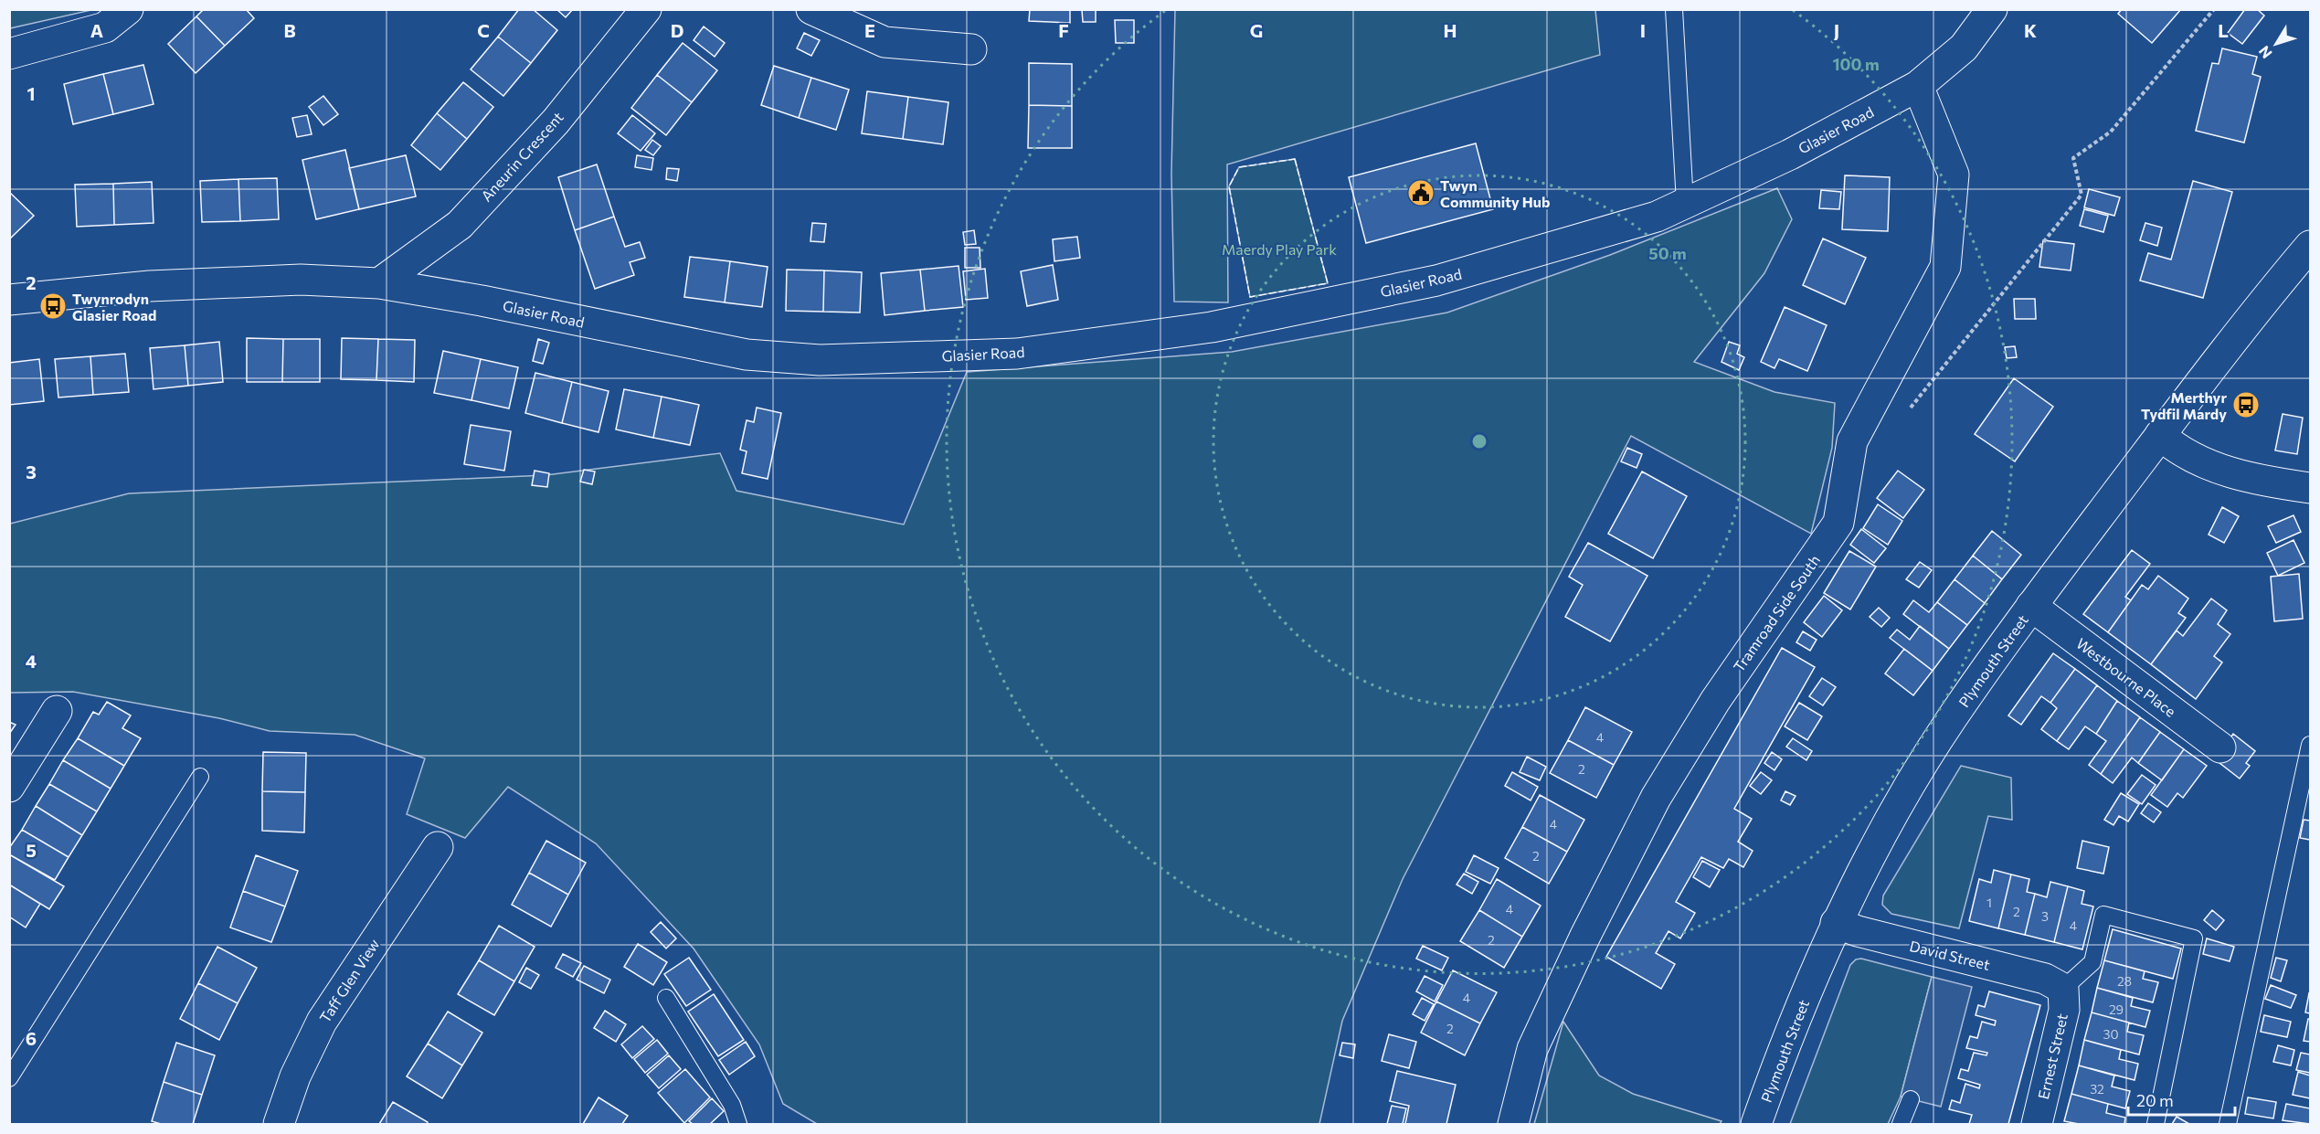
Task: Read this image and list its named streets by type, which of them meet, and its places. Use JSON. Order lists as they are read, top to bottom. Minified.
{"streets":{"street":["Glasier Road","Aneurin Crescent","Tramroad Side South","Plymouth Street","Westbourne Place","David Street","Taff Glen View","Ernest Street"]},"crossings":[["Glasier Road","Aneurin Crescent"],["Glasier Road","Tramroad Side South"],["Plymouth Street","Westbourne Place"],["Plymouth Street","David Street"],["David Street","Ernest Street"]],"parks":["Maerdy Play Park"],"places":{"public building":["Twyn Community Hub"],"bus stop":["Twynrodyn Glasier Road","Merthyr Tydfil Mardy"]},"house_numbers":["4","2","4","2","1","4","2","3","4","2","28","4","29","2","30","32"],"scale_bar":"20 m","north":"bottom left","grid":{"columns":["A","B","C","D","E","F","G","H","I","J","K","L"],"rows":["1","2","3","4","5","6"]},"rings":["100 m","50 m"]}
